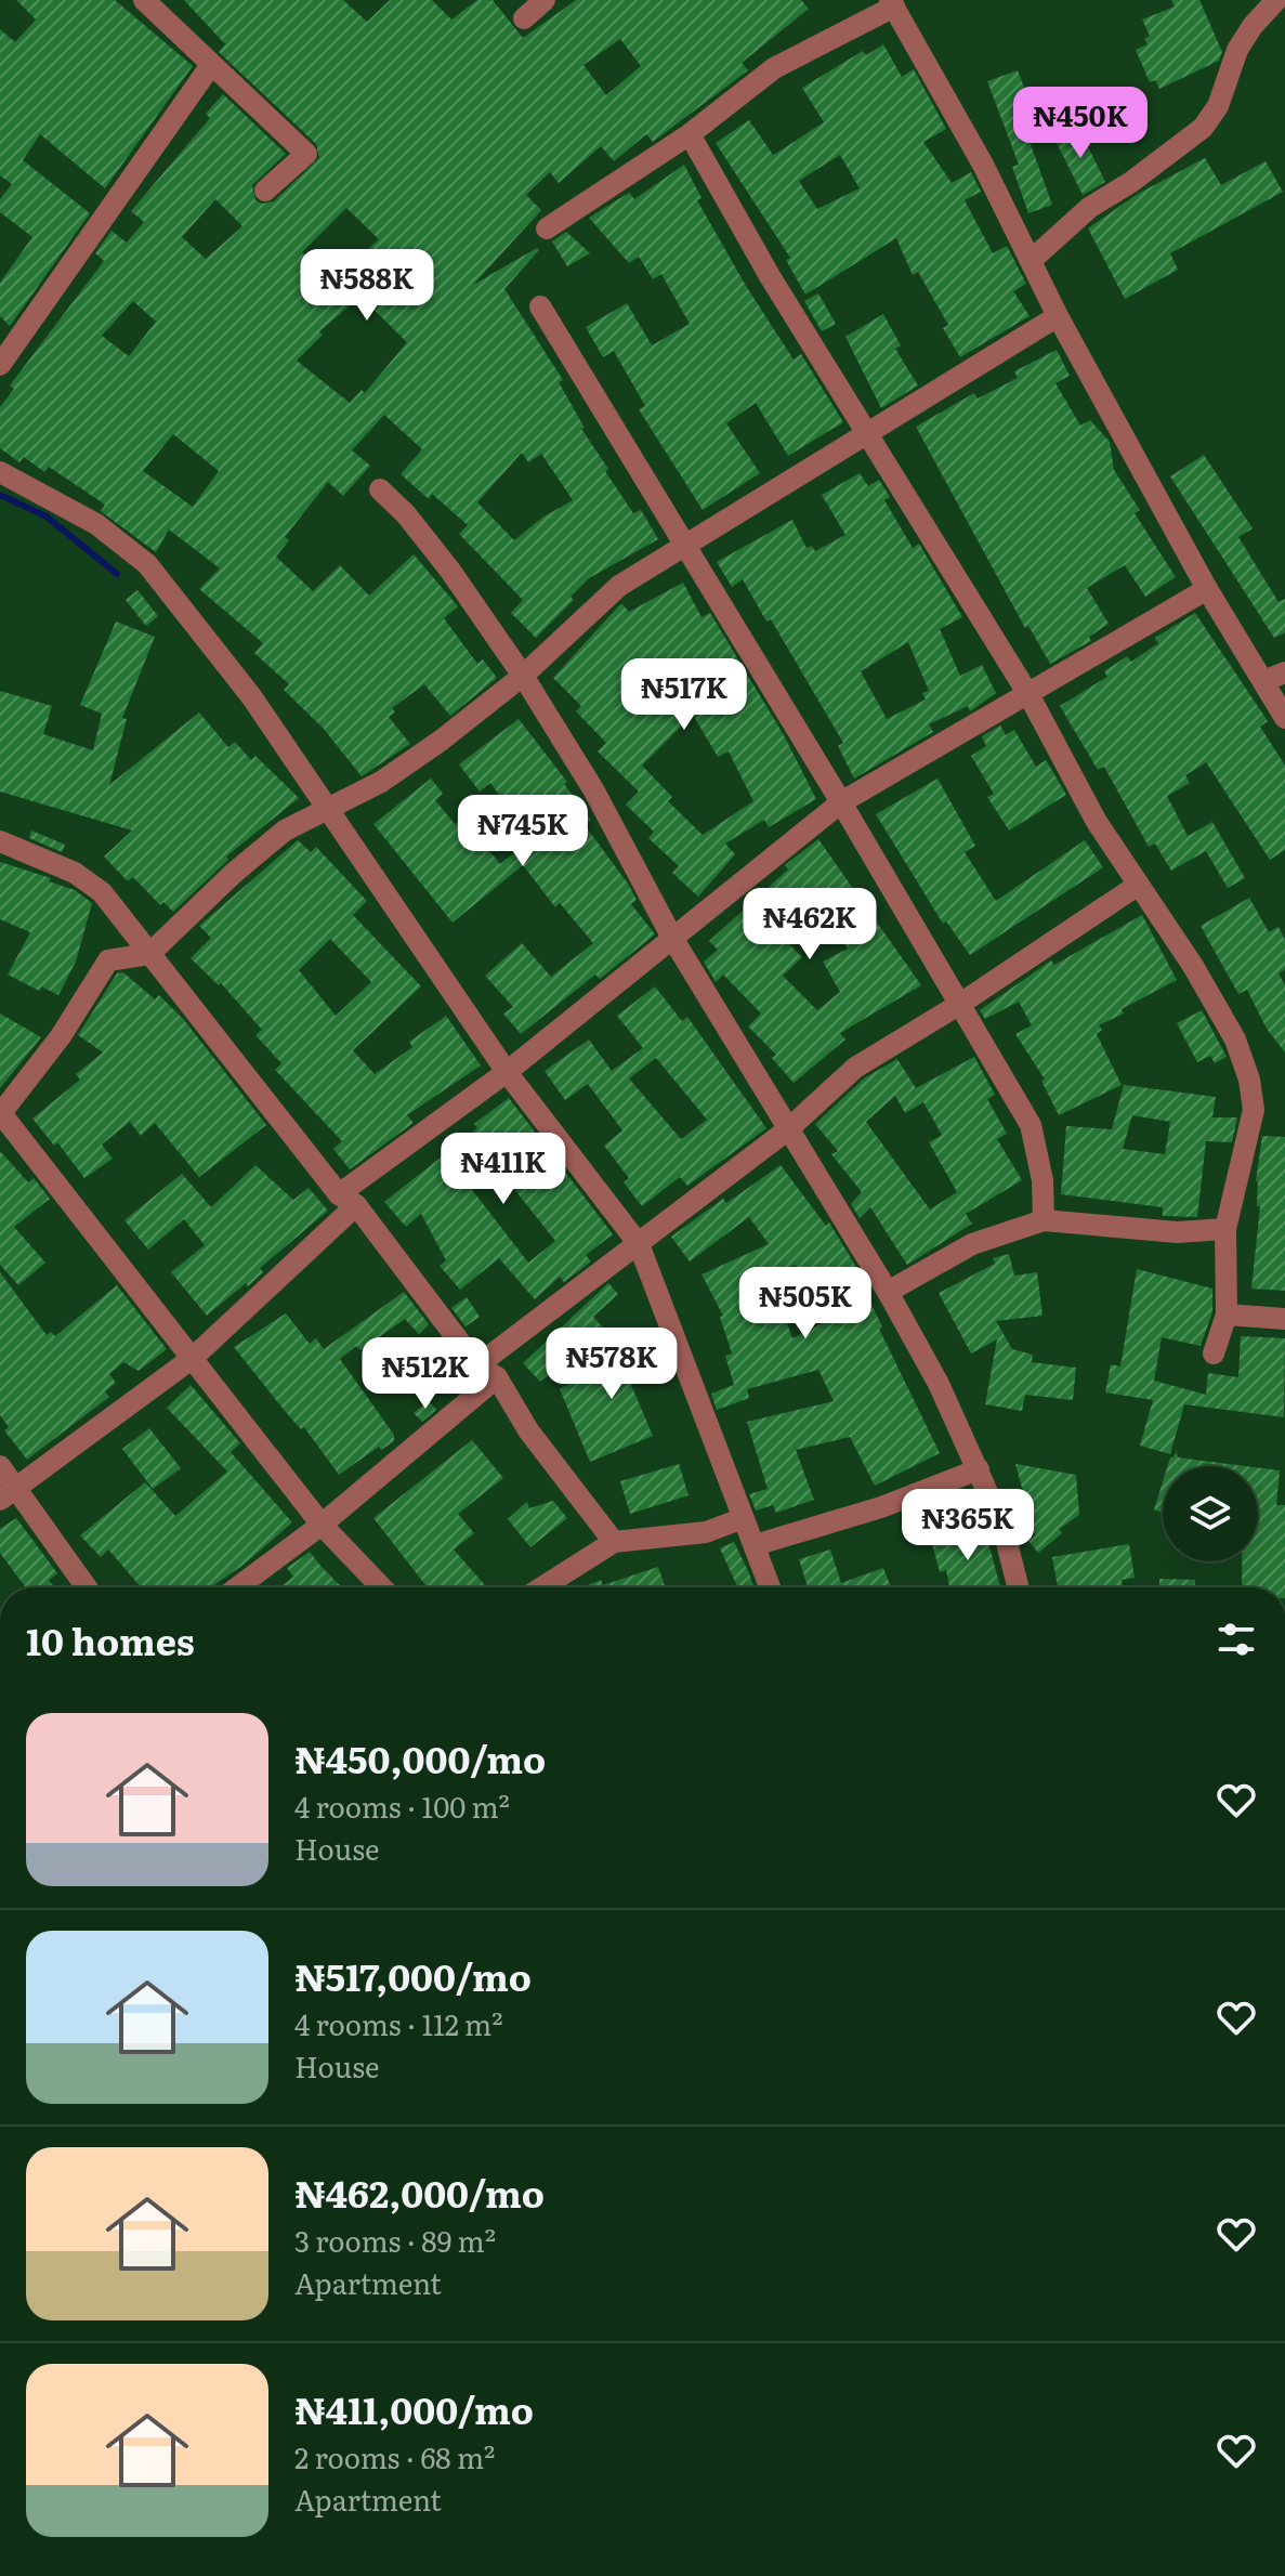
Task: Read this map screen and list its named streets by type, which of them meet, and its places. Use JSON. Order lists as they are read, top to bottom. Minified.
{"page":{"price":["₦450K","₦588K","₦517K","₦745K","₦462K","₦411K","₦505K","₦578K","₦512K","₦365K"],"heading":"10 homes","list":[{"name":"₦450,000/mo","note":"4 rooms · 100 m² · House"},{"name":"₦517,000/mo","note":"4 rooms · 112 m² · House"},{"name":"₦462,000/mo","note":"3 rooms · 89 m² · Apartment"},{"name":"₦411,000/mo","note":"2 rooms · 68 m² · Apartment"}]}}
